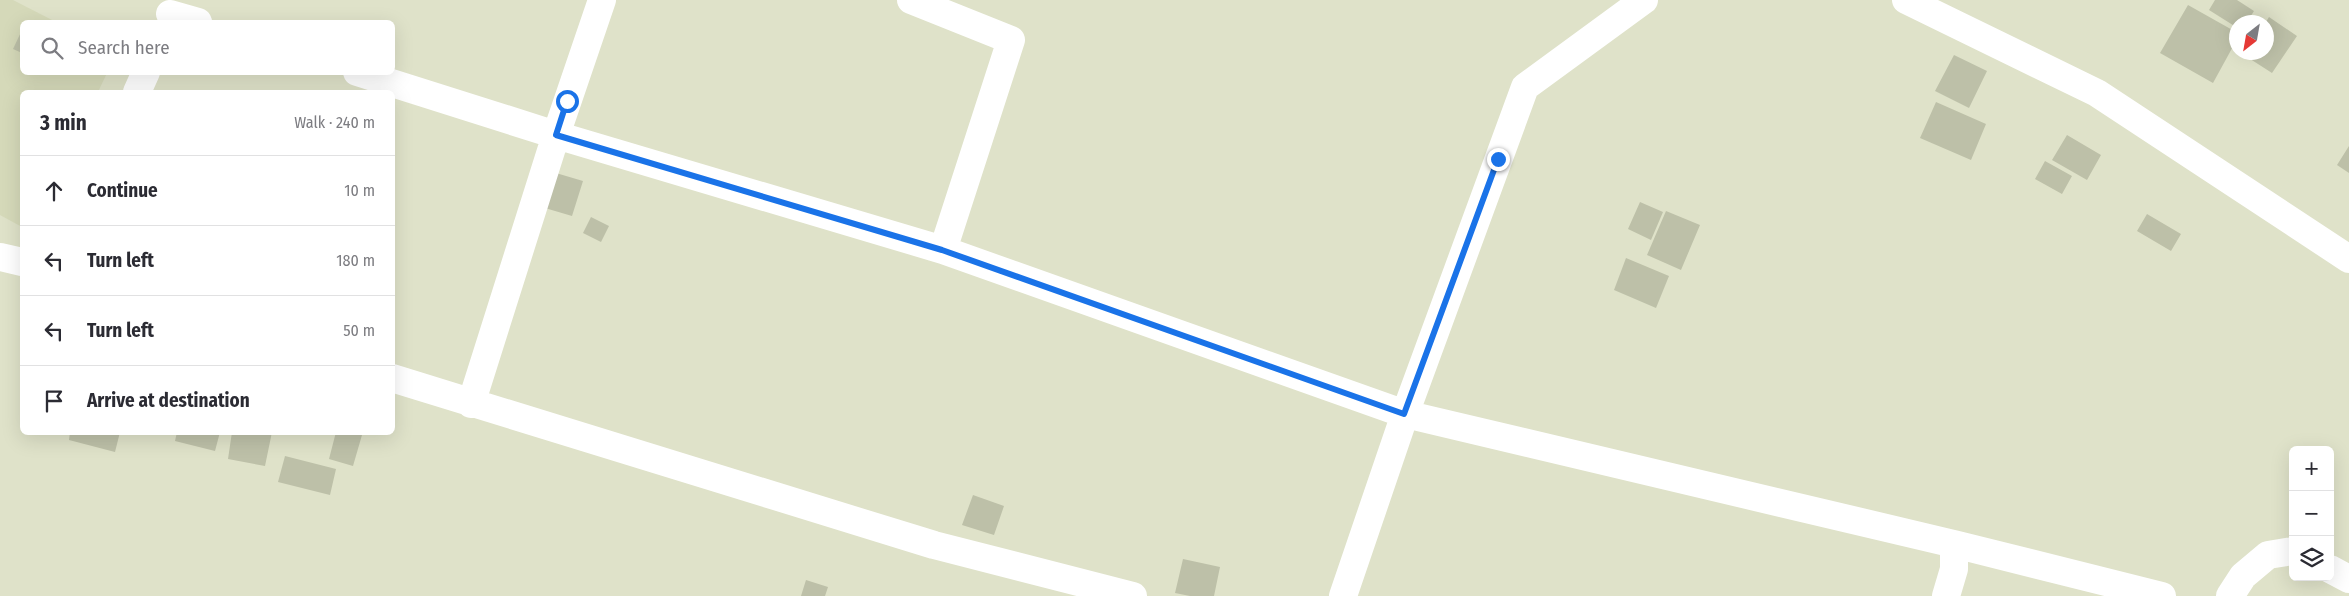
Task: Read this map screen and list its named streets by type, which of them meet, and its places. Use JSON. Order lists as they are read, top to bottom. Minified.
{"north":"bottom left","page":{"search":"Search here","heading":["3 min","Walk · 240 m"],"list":[["Continue","10 m"],["Turn left","180 m"],["Turn left","50 m"],"Arrive at destination"],"map_buttons":["+","−"]}}
